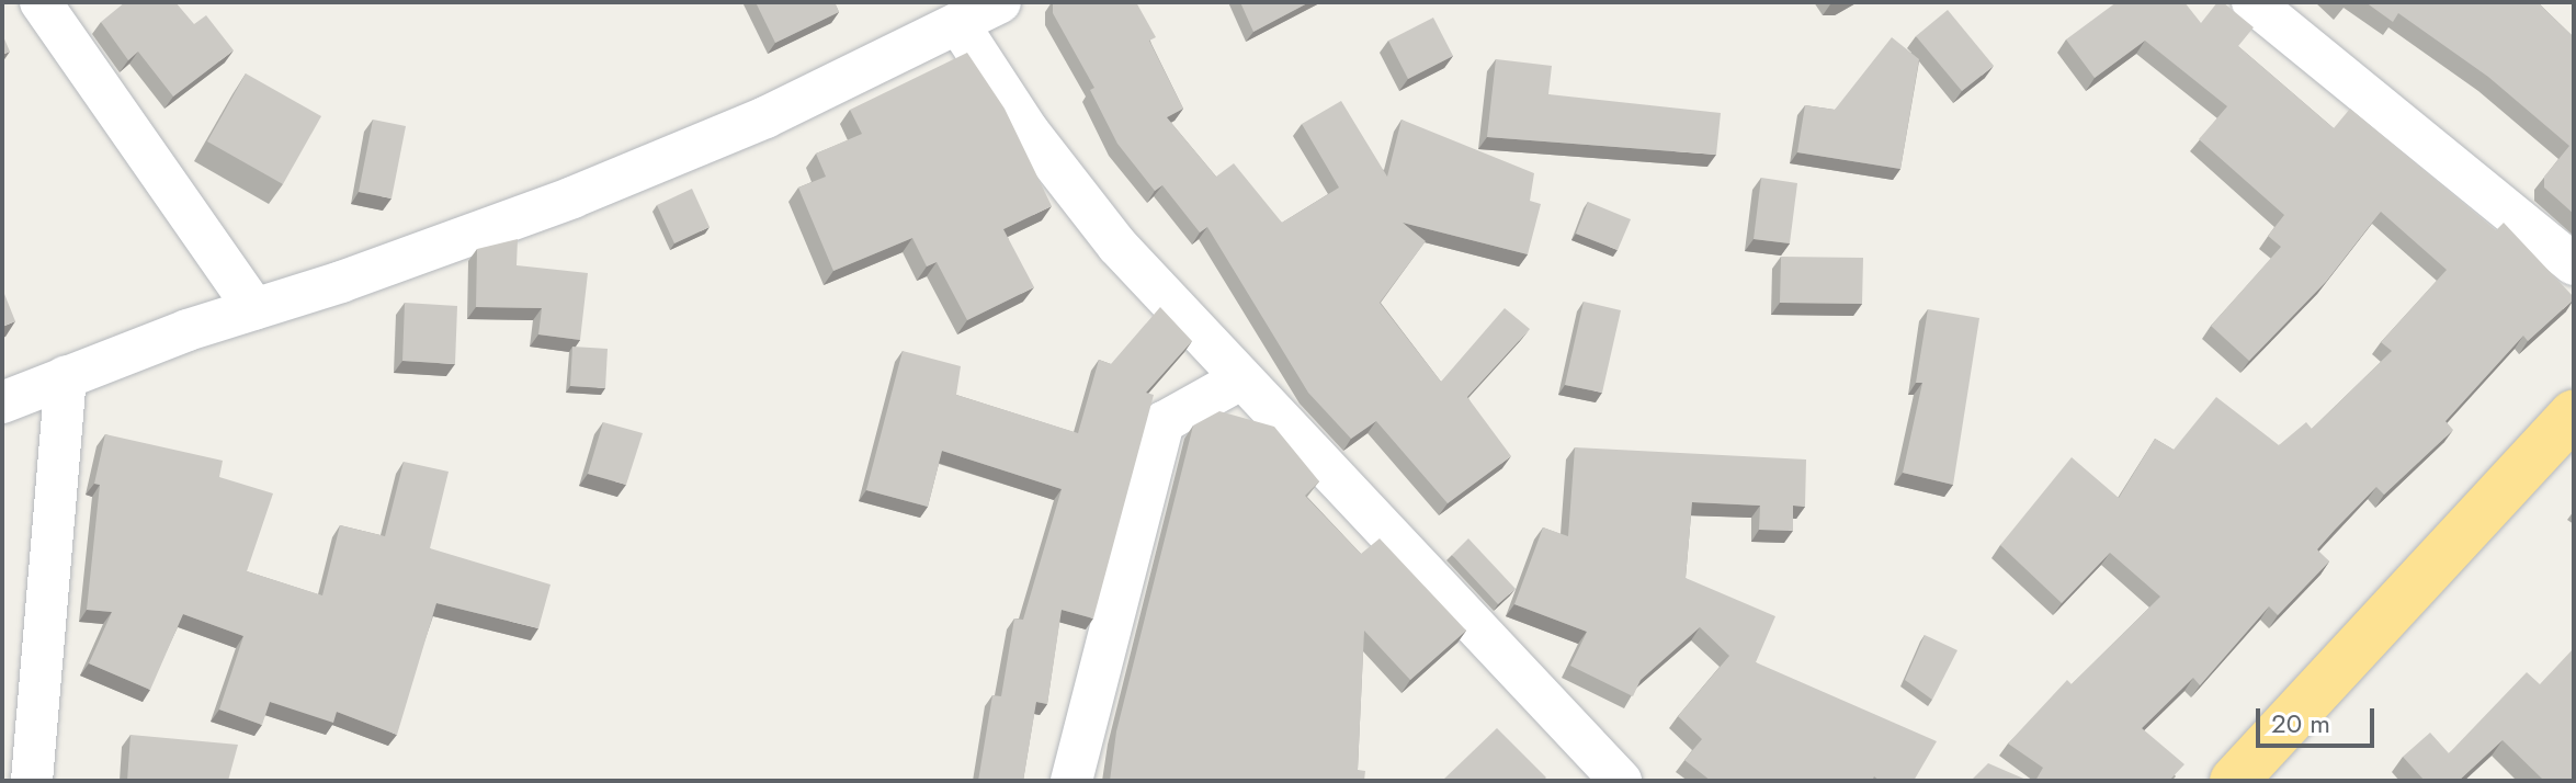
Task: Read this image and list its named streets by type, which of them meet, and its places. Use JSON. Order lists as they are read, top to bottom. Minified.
{"scale_bar":"20 m"}
